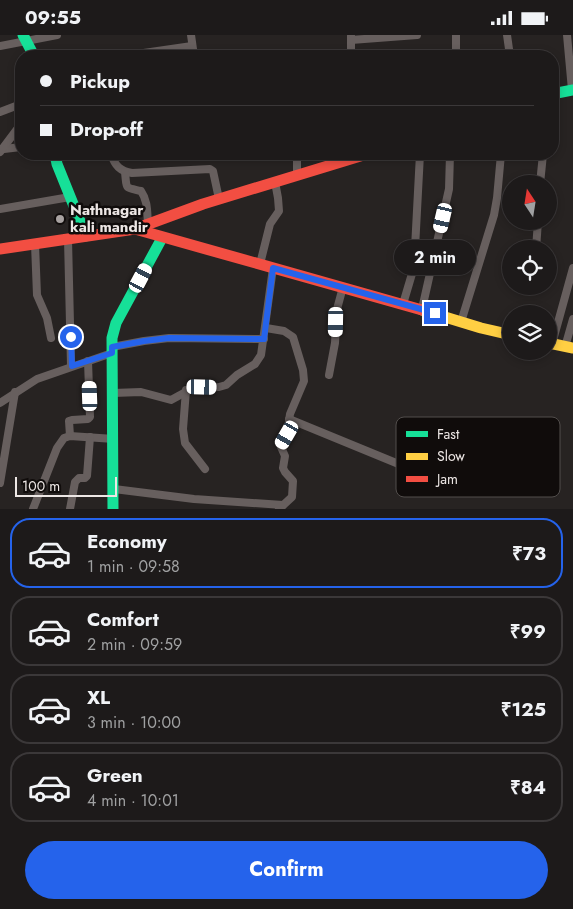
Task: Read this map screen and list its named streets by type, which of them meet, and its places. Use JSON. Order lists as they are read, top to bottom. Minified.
{"places":["Nathnagar kali mandir"],"legend":["Fast","Slow","Jam"],"scale_bar":"100 m","north":"top","page":{"status":"09:55","banner":["Pickup","Drop-off"],"bubble":"2 min","scale":"100 m","list":[{"name":"Economy","note":"1 min · 09:58","value":"₹73"},{"name":"Comfort","note":"2 min · 09:59","value":"₹99"},{"name":"XL","note":"3 min · 10:00","value":"₹125"},{"name":"Green","note":"4 min · 10:01","value":"₹84"}],"buttons":"Confirm"}}
